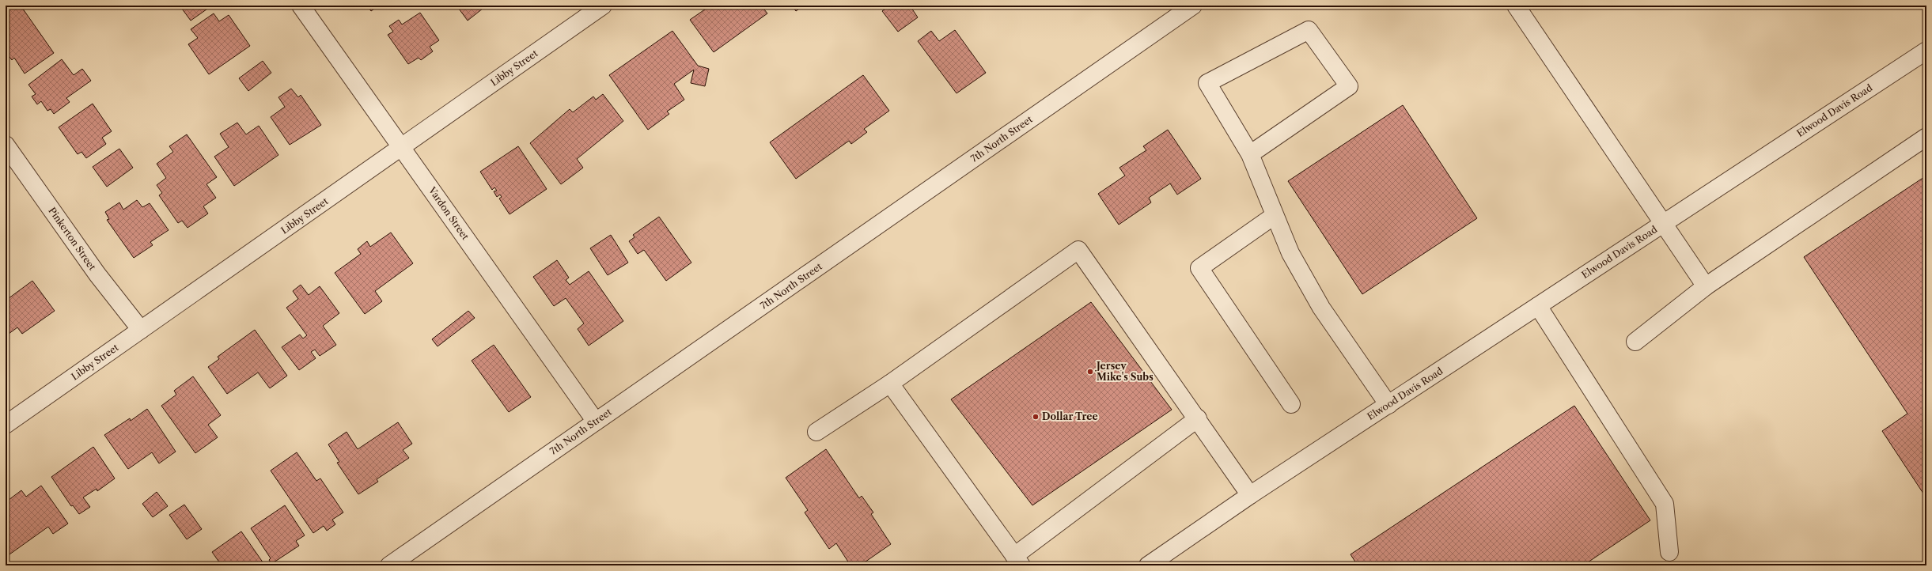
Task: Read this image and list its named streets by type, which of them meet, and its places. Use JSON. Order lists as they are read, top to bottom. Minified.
{"streets":{"street":["Libby Street","Elwood Davis Road","7th North Street","Vardon Street","Pinkerton Street"]},"crossings":[["Libby Street","Vardon Street"],["Libby Street","Pinkerton Street"],["7th North Street","Vardon Street"]],"places":["Jersey Mike's Subs","Dollar Tree"]}
